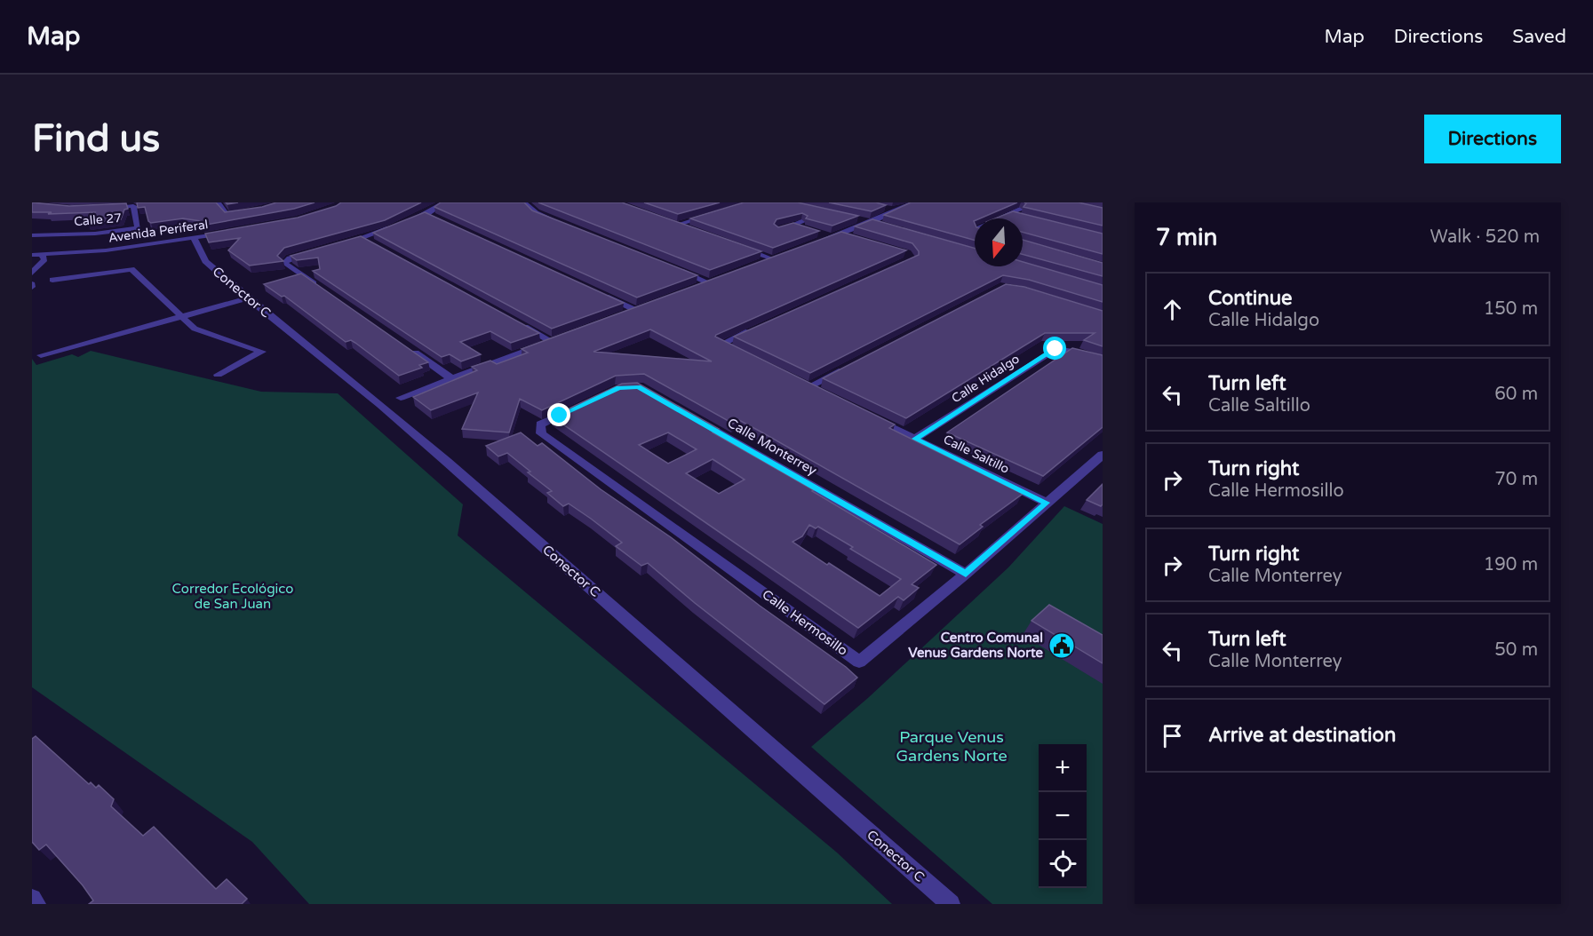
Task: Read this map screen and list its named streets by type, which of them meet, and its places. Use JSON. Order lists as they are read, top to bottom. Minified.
{"streets":{"street":["Calle 27","Avenida Periferal","Conector C","Calle Hidalgo","Calle Monterrey","Calle Saltillo","Calle Hermosillo"]},"crossings":[["Avenida Periferal","Conector C"],["Calle Hidalgo","Calle Saltillo"],["Calle Monterrey","Calle Hermosillo"],["Calle Saltillo","Calle Hermosillo"]],"parks":["Corredor Ecológico de San Juan","Parque Venus Gardens Norte"],"places":{"public building":["Centro Comunal Venus Gardens Norte"]},"north":"bottom","page":{"header":"Map","nav":["Map","Directions","Saved"],"buttons":"Directions","title":"Find us","heading":["7 min","Walk · 520 m"],"list":[["Continue","Calle Hidalgo","150 m"],["Turn left","Calle Saltillo","60 m"],["Turn right","Calle Hermosillo","70 m"],["Turn right","Calle Monterrey","190 m"],["Turn left","Calle Monterrey","50 m"],"Arrive at destination"],"map_buttons":["+","−"]}}
